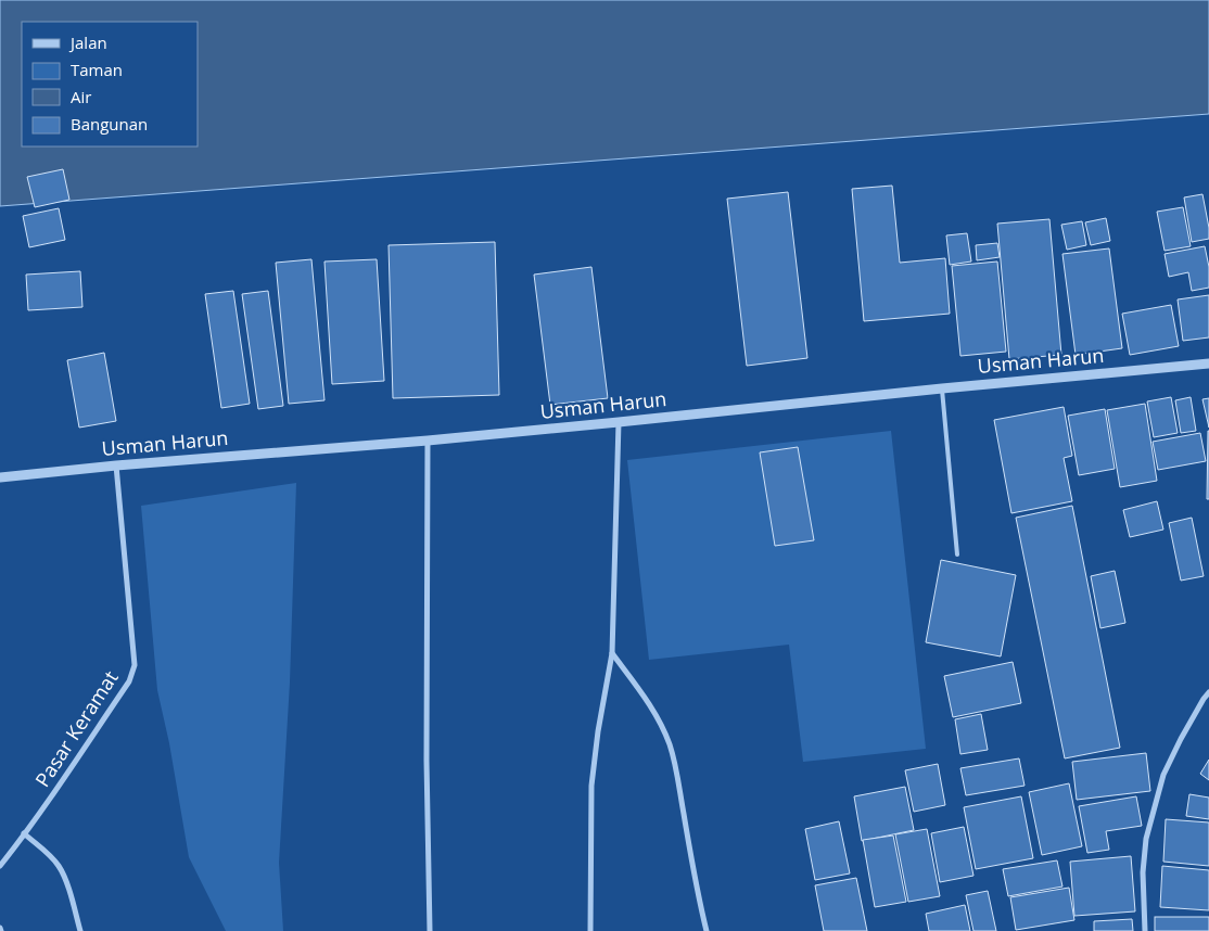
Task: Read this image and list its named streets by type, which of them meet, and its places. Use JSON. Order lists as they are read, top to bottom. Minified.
{"streets":{"street":["Usman Harun","Pasar Keramat"]},"crossings":[["Usman Harun","Pasar Keramat"]],"legend":["Jalan","Taman","Air","Bangunan"]}
